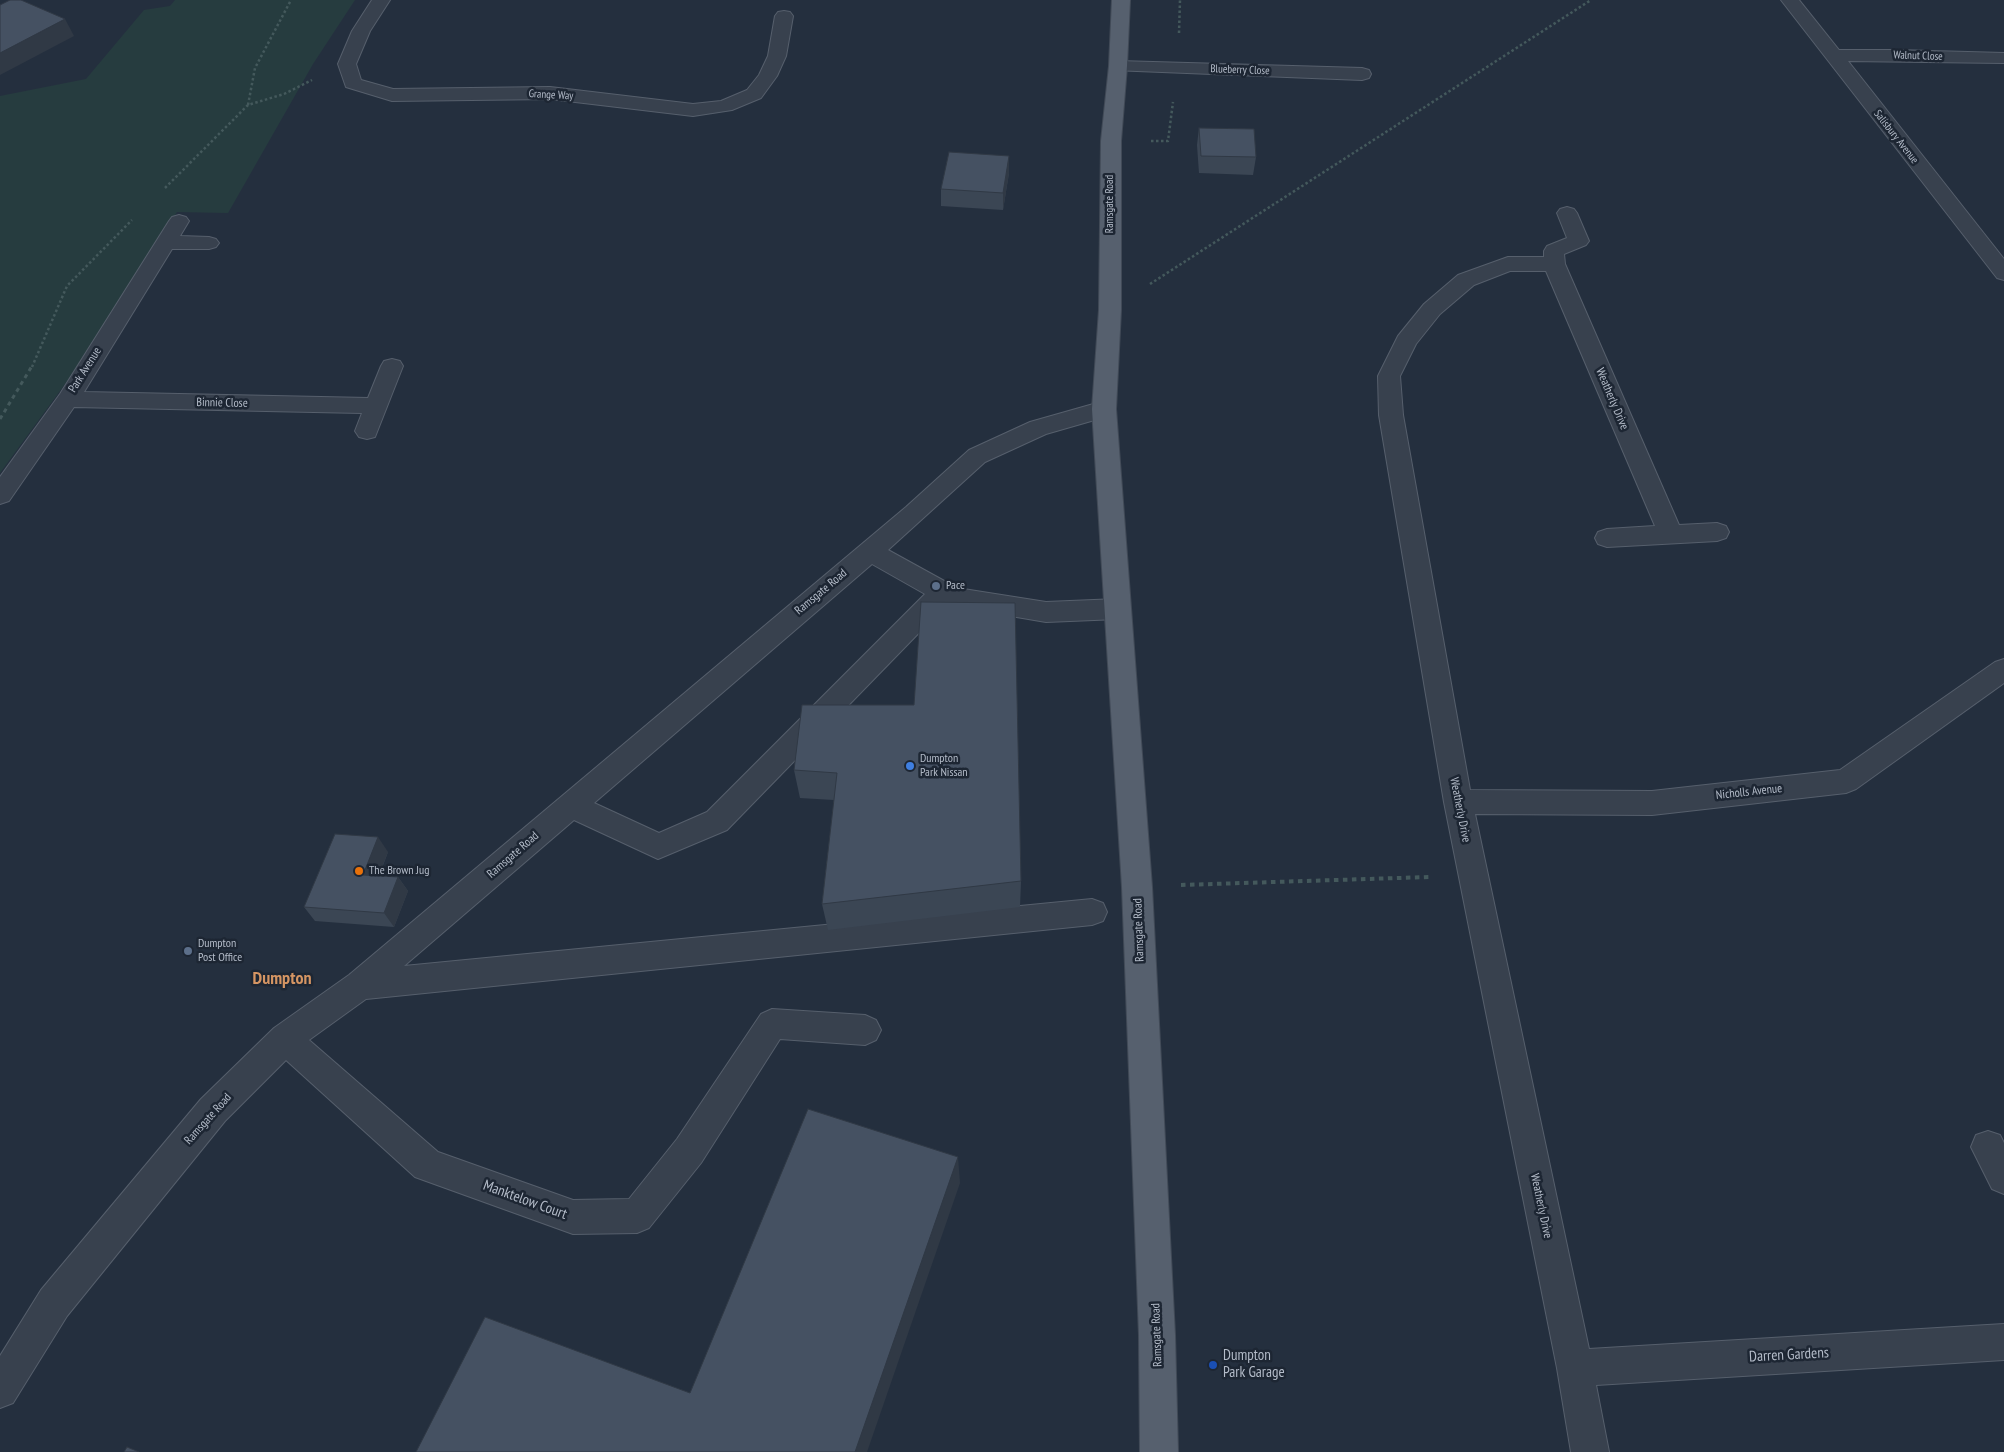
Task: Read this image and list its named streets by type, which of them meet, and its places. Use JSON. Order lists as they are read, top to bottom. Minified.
{"streets":{"main road":["Ramsgate Road"],"street":["Walnut Close","Blueberry Close","Grange Way","Salisbury Avenue","Park Avenue","Weatherly Drive","Binnie Close","Nicholls Avenue","Manktelow Court","Darren Gardens"]},"crossings":[["Walnut Close","Salisbury Avenue"],["Blueberry Close","Ramsgate Road"],["Ramsgate Road","Manktelow Court"],["Park Avenue","Binnie Close"],["Weatherly Drive","Nicholls Avenue"],["Weatherly Drive","Darren Gardens"]],"districts":["Dumpton"],"places":["Pace","Dumpton Park Nissan","The Brown Jug","Dumpton Post Office","Dumpton Park Garage"]}
